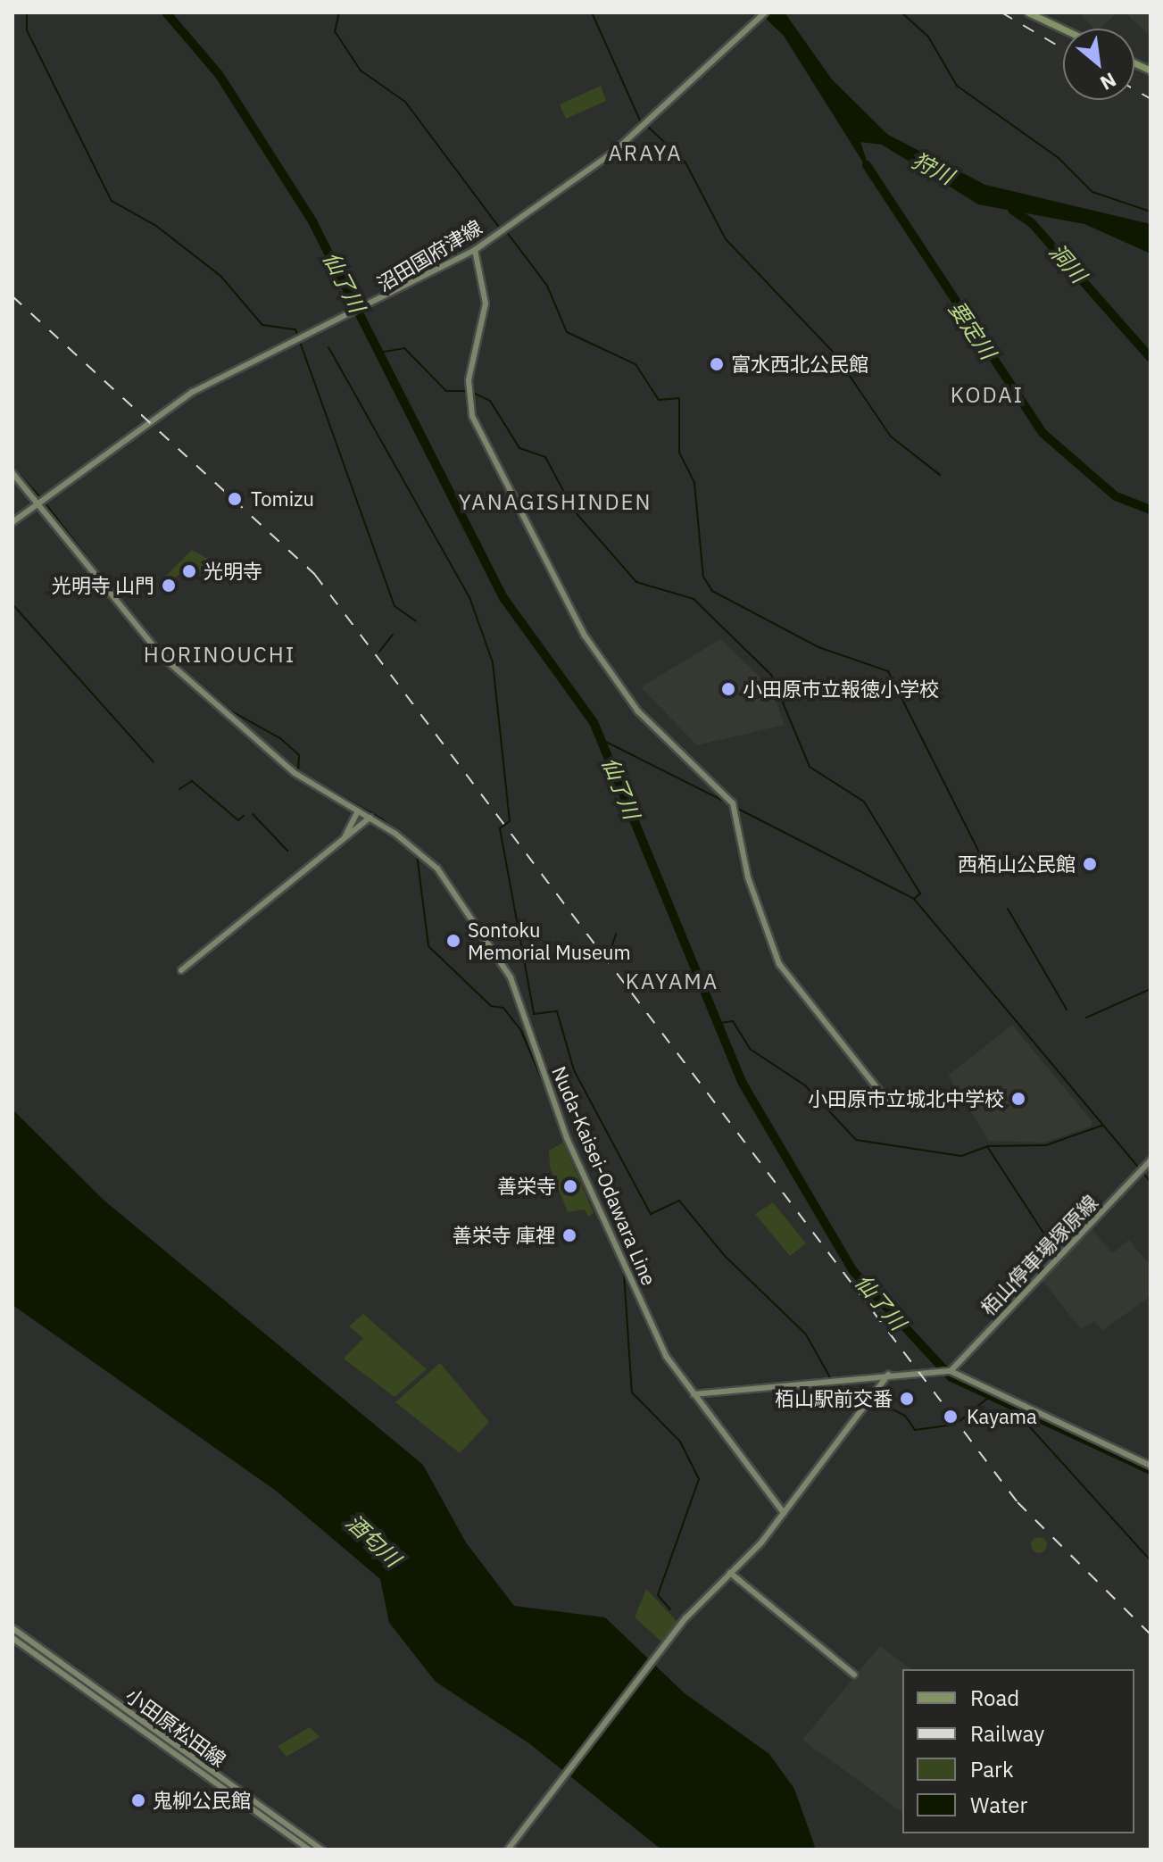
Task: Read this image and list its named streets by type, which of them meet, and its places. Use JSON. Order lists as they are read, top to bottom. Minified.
{"streets":{"main road":["沼田国府津線","Nuda-Kaisei-Odawara Line","栢山停車場塚原線","小田原松田線"]},"districts":["ARAYA","KODAI","YANAGISHINDEN","HORINOUCHI","KAYAMA"],"water":["狩川","洞川","仙了川","要定川","酒匂川"],"places":["富水西北公民館","Tomizu","光明寺","光明寺 山門","小田原市立報徳小学校","西栢山公民館","Sontoku Memorial Museum","小田原市立城北中学校","善栄寺","善栄寺 庫裡","栢山駅前交番","Kayama","鬼柳公民館"],"legend":["Road","Railway","Park","Water"],"north":"bottom right"}
